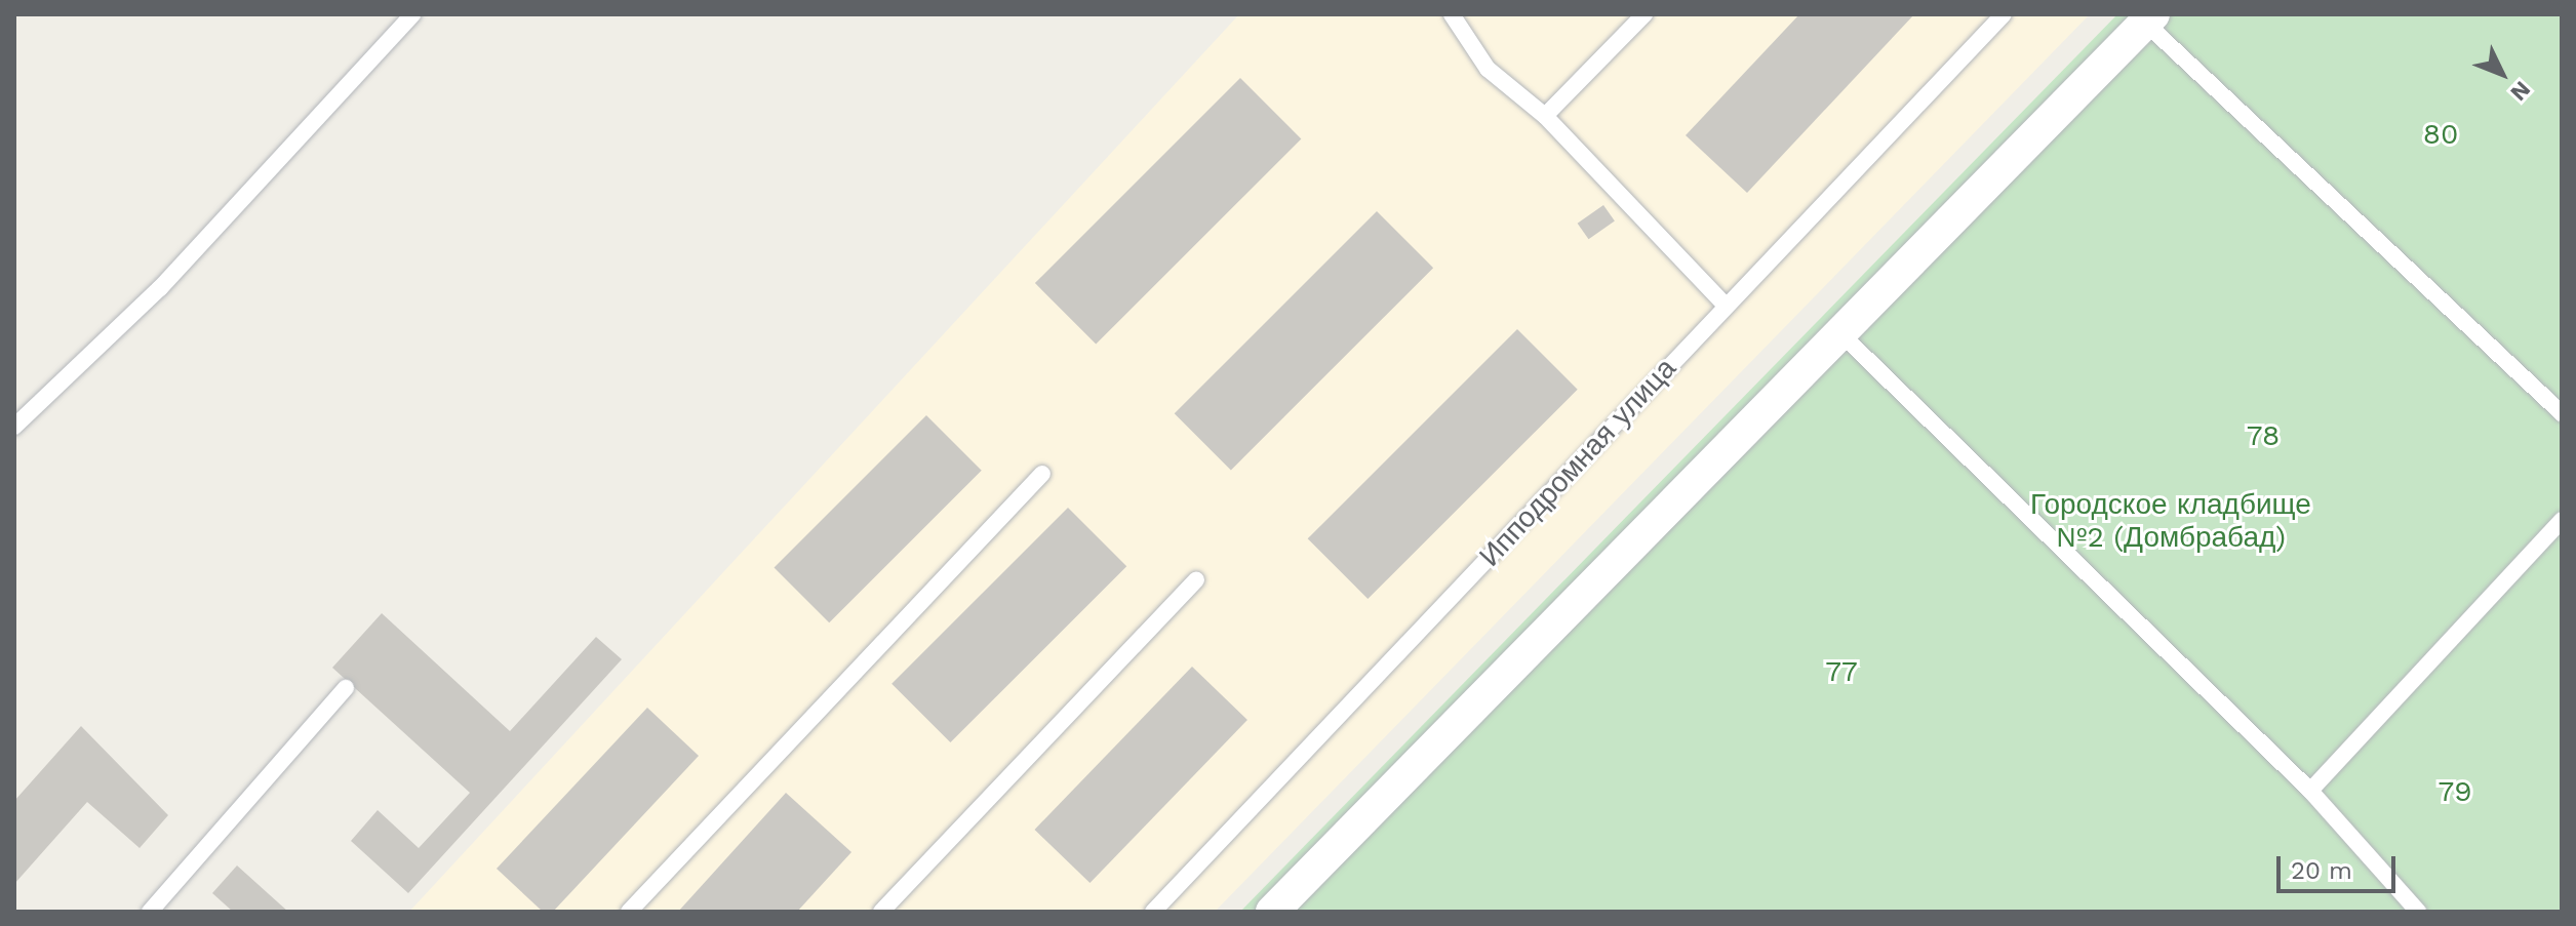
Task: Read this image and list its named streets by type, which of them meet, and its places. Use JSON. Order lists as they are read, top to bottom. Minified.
{"streets":{"lane":["Ипподромная улица"]},"parks":["80","78","Городское кладбище №2 (Домбрабад)","77","79"],"scale_bar":"20 m","north":"bottom right"}
